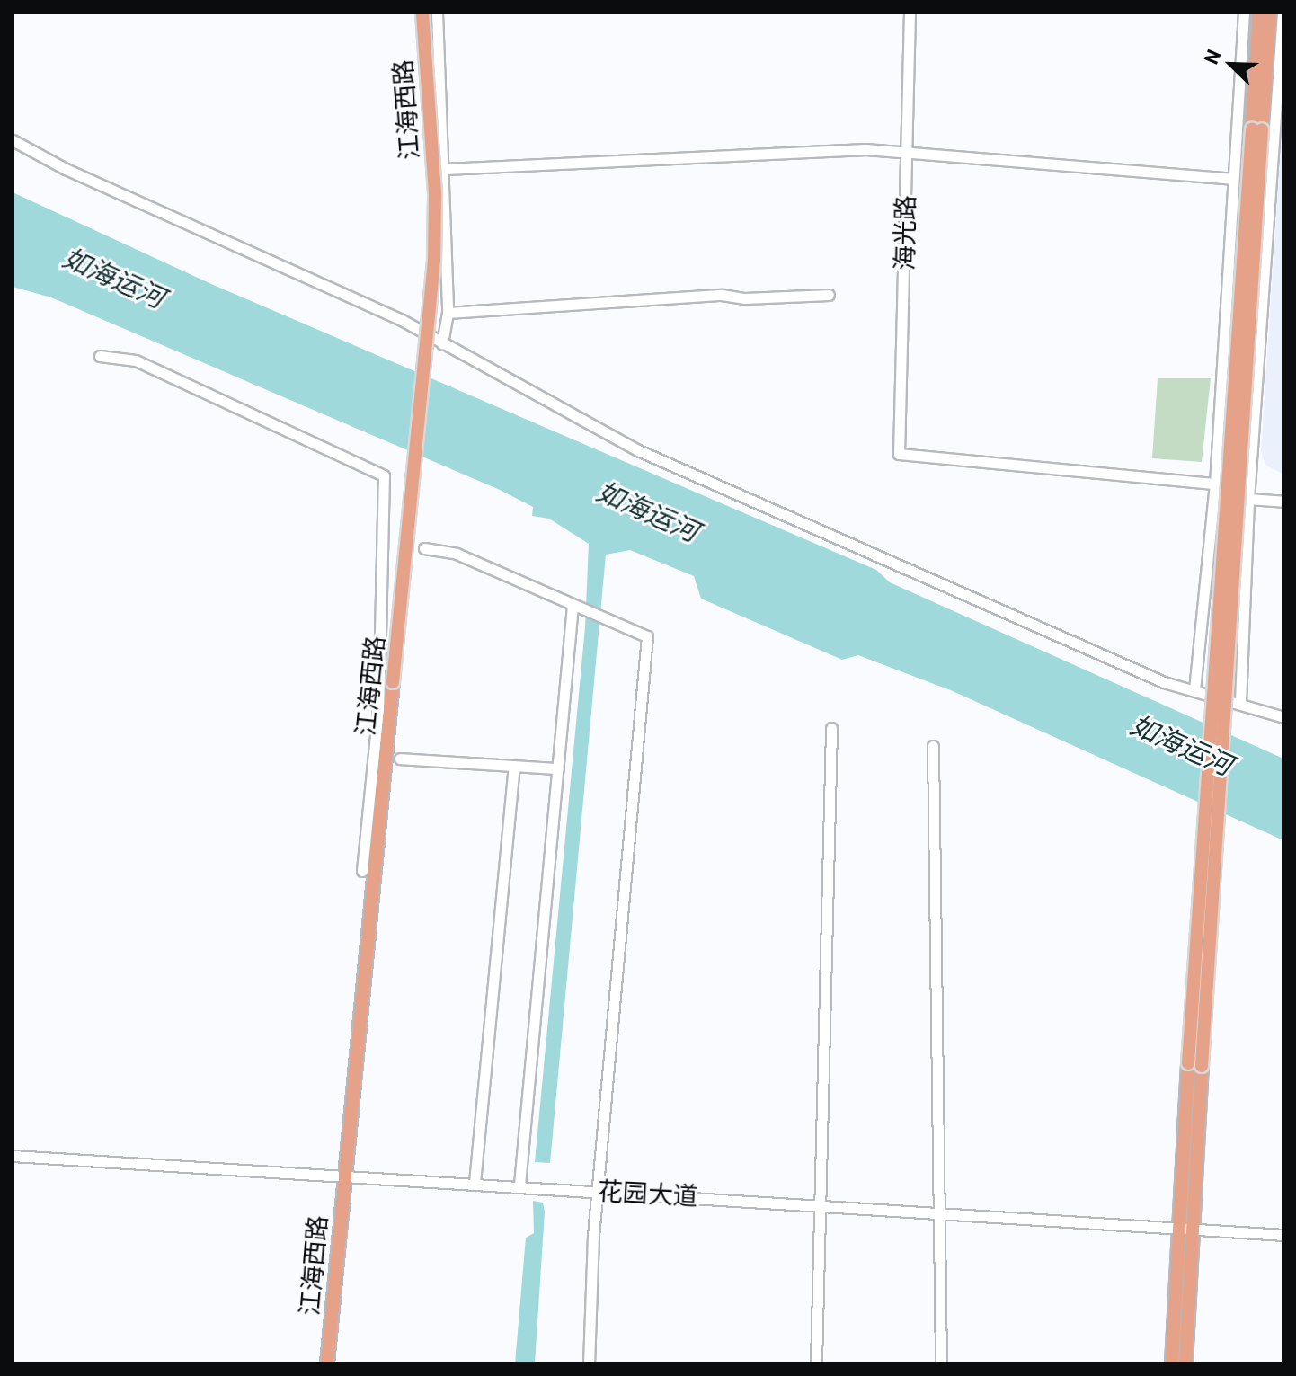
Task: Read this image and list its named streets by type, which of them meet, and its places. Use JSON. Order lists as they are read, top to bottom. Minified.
{"streets":{"main road":["江海西路"],"street":["海光路","花园大道"]},"crossings":[["江海西路","花园大道"]],"water":["如海运河"],"north":"top left"}
